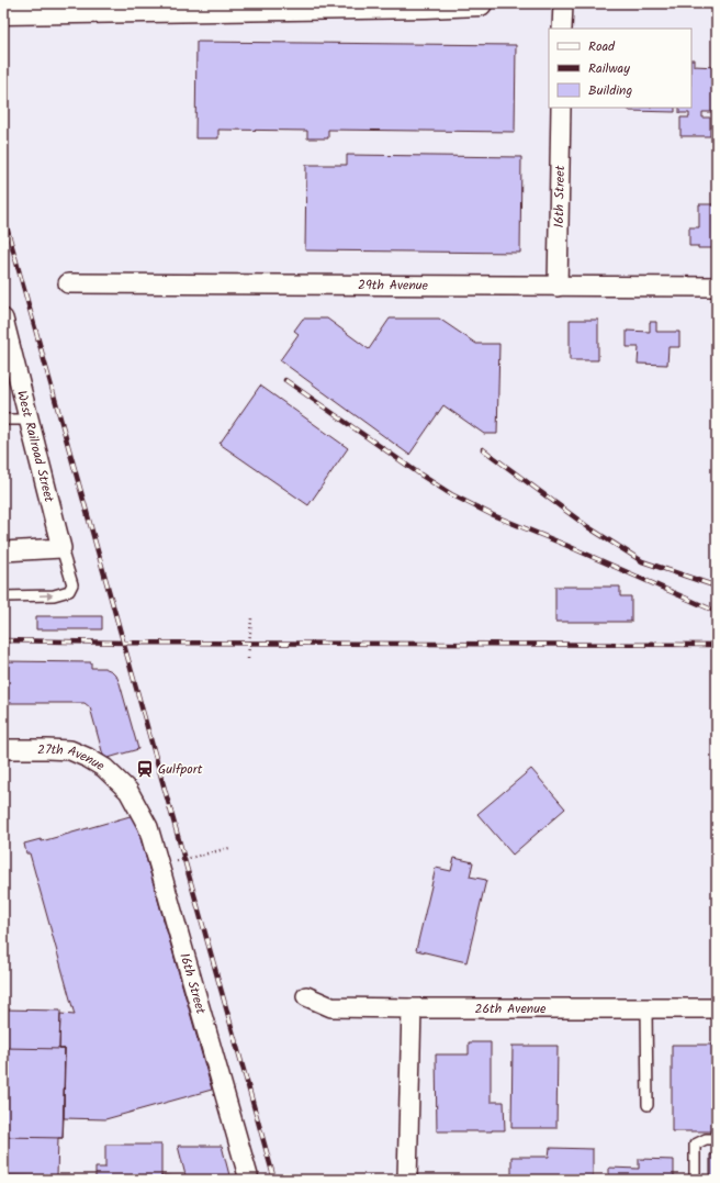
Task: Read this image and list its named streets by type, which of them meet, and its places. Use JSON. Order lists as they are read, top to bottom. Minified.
{"streets":{"street":["16th Street","29th Avenue","West Railroad Street","27th Avenue","26th Avenue"]},"crossings":[["16th Street","29th Avenue"],["16th Street","27th Avenue"]],"places":{"station":["Gulfport"]},"legend":["Road","Railway","Building"]}
